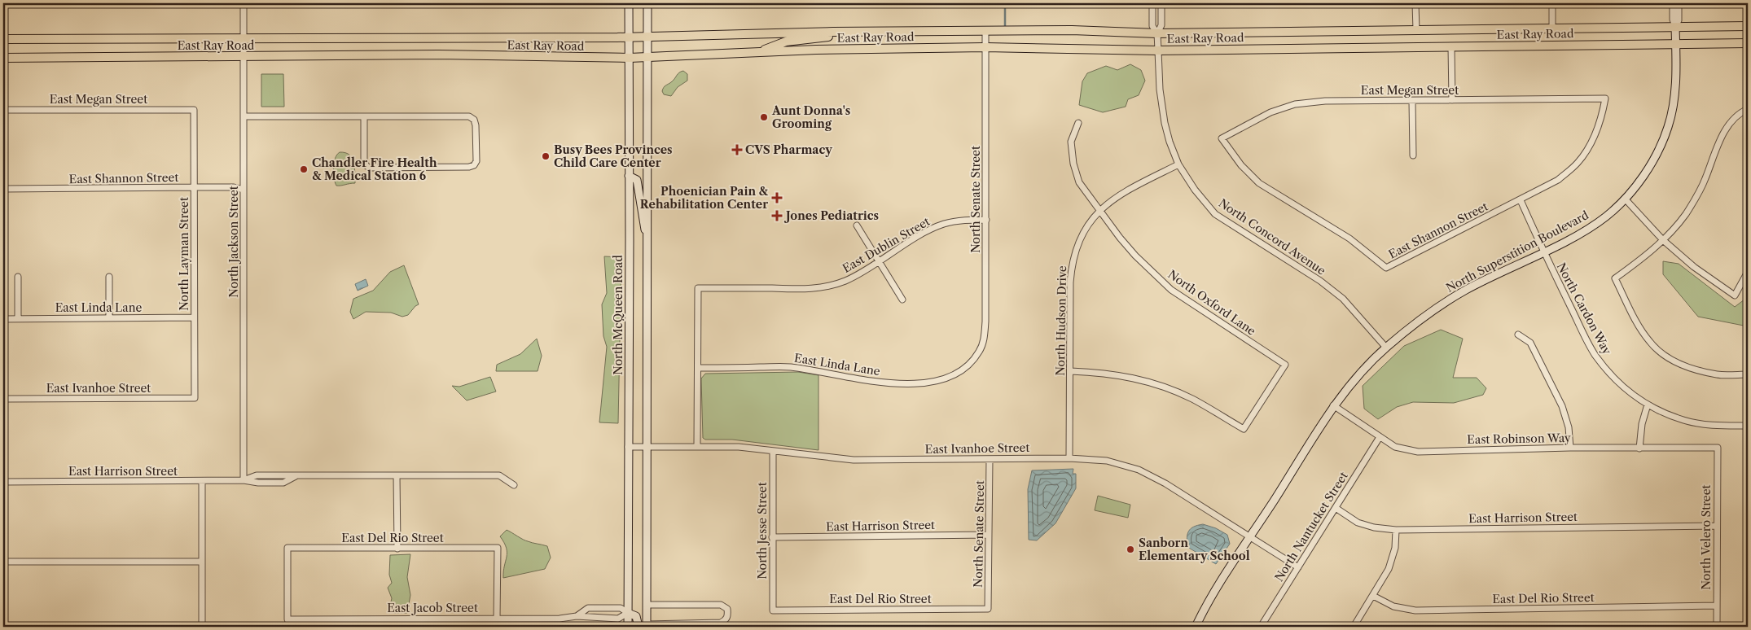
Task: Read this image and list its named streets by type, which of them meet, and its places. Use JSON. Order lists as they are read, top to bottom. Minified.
{"streets":{"main road":["East Ray Road","North Superstition Boulevard","North McQueen Road"],"street":["East Megan Street","East Shannon Street","North Senate Street","North Concord Avenue","North Jackson Street","East Dublin Street","North Layman Street","North Oxford Lane","East Linda Lane","North Cardon Way","North Hudson Drive","East Ivanhoe Street","East Robinson Way","East Harrison Street","North Nantucket Street","North Jesse Street","North Velero Street","East Del Rio Street","East Jacob Street"]},"crossings":[["East Ray Road","North Senate Street"],["East Ray Road","North Concord Avenue"],["East Ray Road","North Jackson Street"],["East Ray Road","North Superstition Boulevard"],["East Ray Road","North McQueen Road"],["East Megan Street","East Shannon Street"],["East Megan Street","North Layman Street"],["East Shannon Street","North Jackson Street"],["East Shannon Street","North Layman Street"],["East Shannon Street","North Cardon Way"],["North Senate Street","East Dublin Street"],["North Senate Street","East Linda Lane"],["North Senate Street","East Ivanhoe Street"],["North Senate Street","East Harrison Street"],["North Senate Street","East Del Rio Street"],["North Concord Avenue","North Superstition Boulevard"],["North Concord Avenue","North Hudson Drive"],["North Jackson Street","East Harrison Street"],["East Dublin Street","East Linda Lane"],["North Superstition Boulevard","North Cardon Way"],["North Superstition Boulevard","East Ivanhoe Street"],["North Superstition Boulevard","East Robinson Way"],["North Layman Street","East Linda Lane"],["North Layman Street","East Ivanhoe Street"],["North Oxford Lane","North Hudson Drive"],["North McQueen Road","East Ivanhoe Street"],["North McQueen Road","East Jacob Street"],["North Hudson Drive","East Ivanhoe Street"],["East Ivanhoe Street","North Nantucket Street"],["East Ivanhoe Street","North Jesse Street"],["East Robinson Way","North Nantucket Street"],["East Robinson Way","North Velero Street"],["East Harrison Street","North Nantucket Street"],["East Harrison Street","North Jesse Street"],["East Harrison Street","North Velero Street"],["North Jesse Street","East Del Rio Street"],["North Velero Street","East Del Rio Street"],["East Del Rio Street","East Jacob Street"]],"places":{"other":["Aunt Donna's Grooming","Busy Bees Provinces Child Care Center","Chandler Fire Health & Medical Station 6","Sanborn Elementary School"],"health":["CVS Pharmacy","Phoenician Pain & Rehabilitation Center","Jones Pediatrics"]}}
